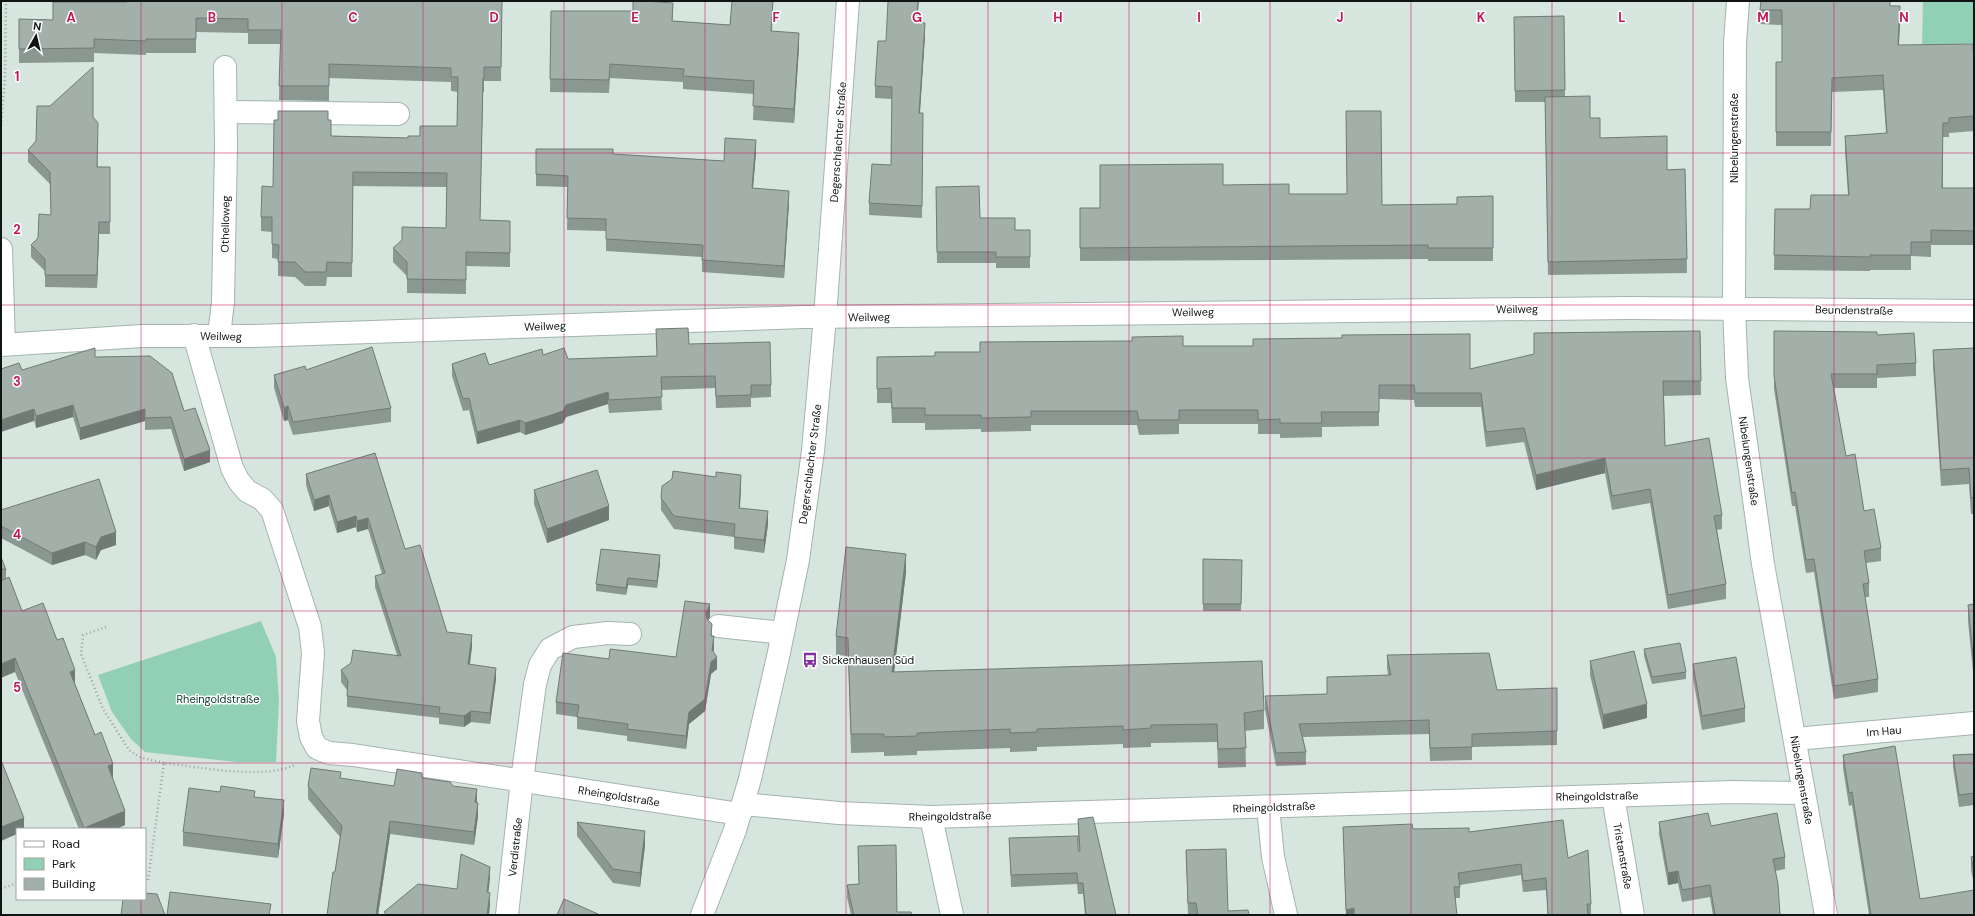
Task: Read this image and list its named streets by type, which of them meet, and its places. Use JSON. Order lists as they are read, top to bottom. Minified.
{"streets":{"street":["Nibelungenstraße","Degerschlachter Straße","Othelloweg","Weilweg","Beundenstraße","Im Hau","Rheingoldstraße","Verdistraße","Tristanstraße"]},"crossings":[["Nibelungenstraße","Weilweg"],["Nibelungenstraße","Beundenstraße"],["Nibelungenstraße","Im Hau"],["Nibelungenstraße","Rheingoldstraße"],["Degerschlachter Straße","Weilweg"],["Degerschlachter Straße","Rheingoldstraße"],["Othelloweg","Weilweg"],["Weilweg","Beundenstraße"],["Rheingoldstraße","Verdistraße"],["Rheingoldstraße","Tristanstraße"]],"parks":["Rheingoldstraße"],"places":{"bus stop":["Sickenhausen Süd"]},"legend":["Road","Park","Building"],"north":"top","grid":{"columns":["A","B","C","D","E","F","G","H","I","J","K","L","M","N"],"rows":["1","2","3","4","5"]}}
